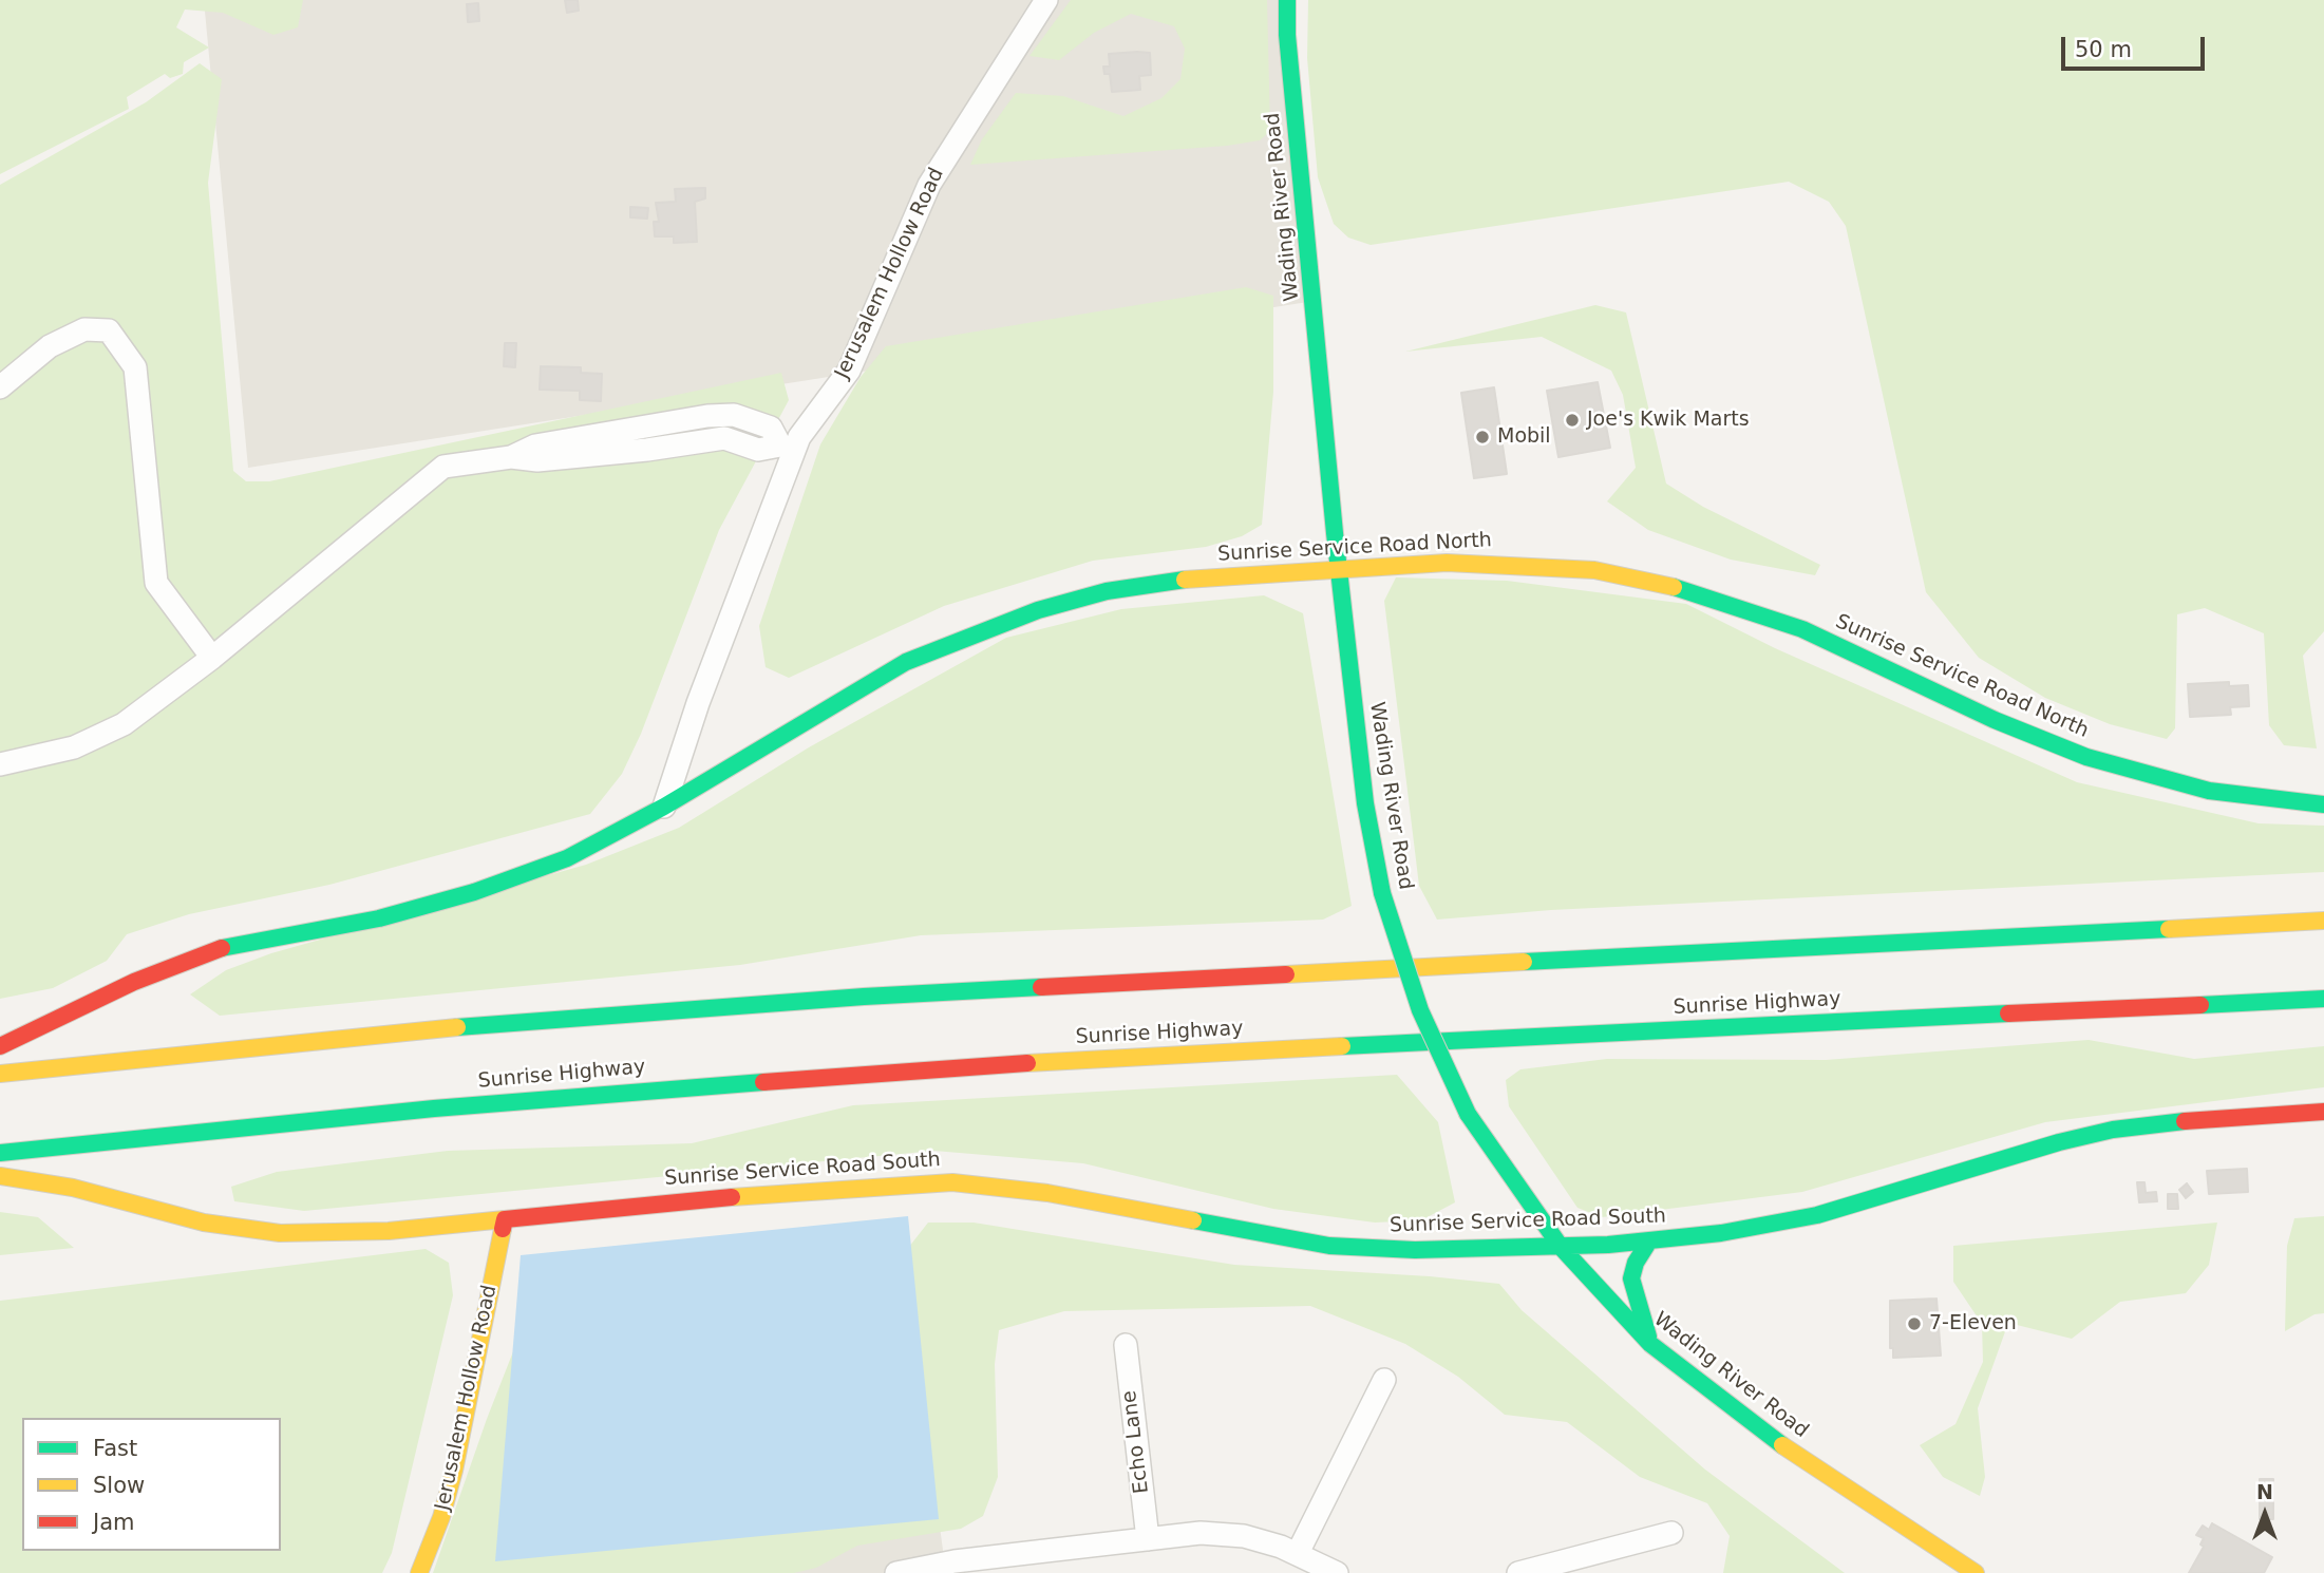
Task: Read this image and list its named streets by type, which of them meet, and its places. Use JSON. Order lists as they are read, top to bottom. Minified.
{"streets":{"main road":["Wading River Road","Jerusalem Hollow Road","Sunrise Service Road North","Sunrise Highway","Sunrise Service Road South"],"street":["Echo Lane"]},"crossings":[["Wading River Road","Sunrise Service Road North"],["Wading River Road","Sunrise Service Road South"],["Jerusalem Hollow Road","Sunrise Service Road North"],["Jerusalem Hollow Road","Sunrise Service Road South"]],"places":["Joe's Kwik Marts","Mobil","7-Eleven"],"legend":["Fast","Slow","Jam"],"scale_bar":"50 m","north":"top"}
